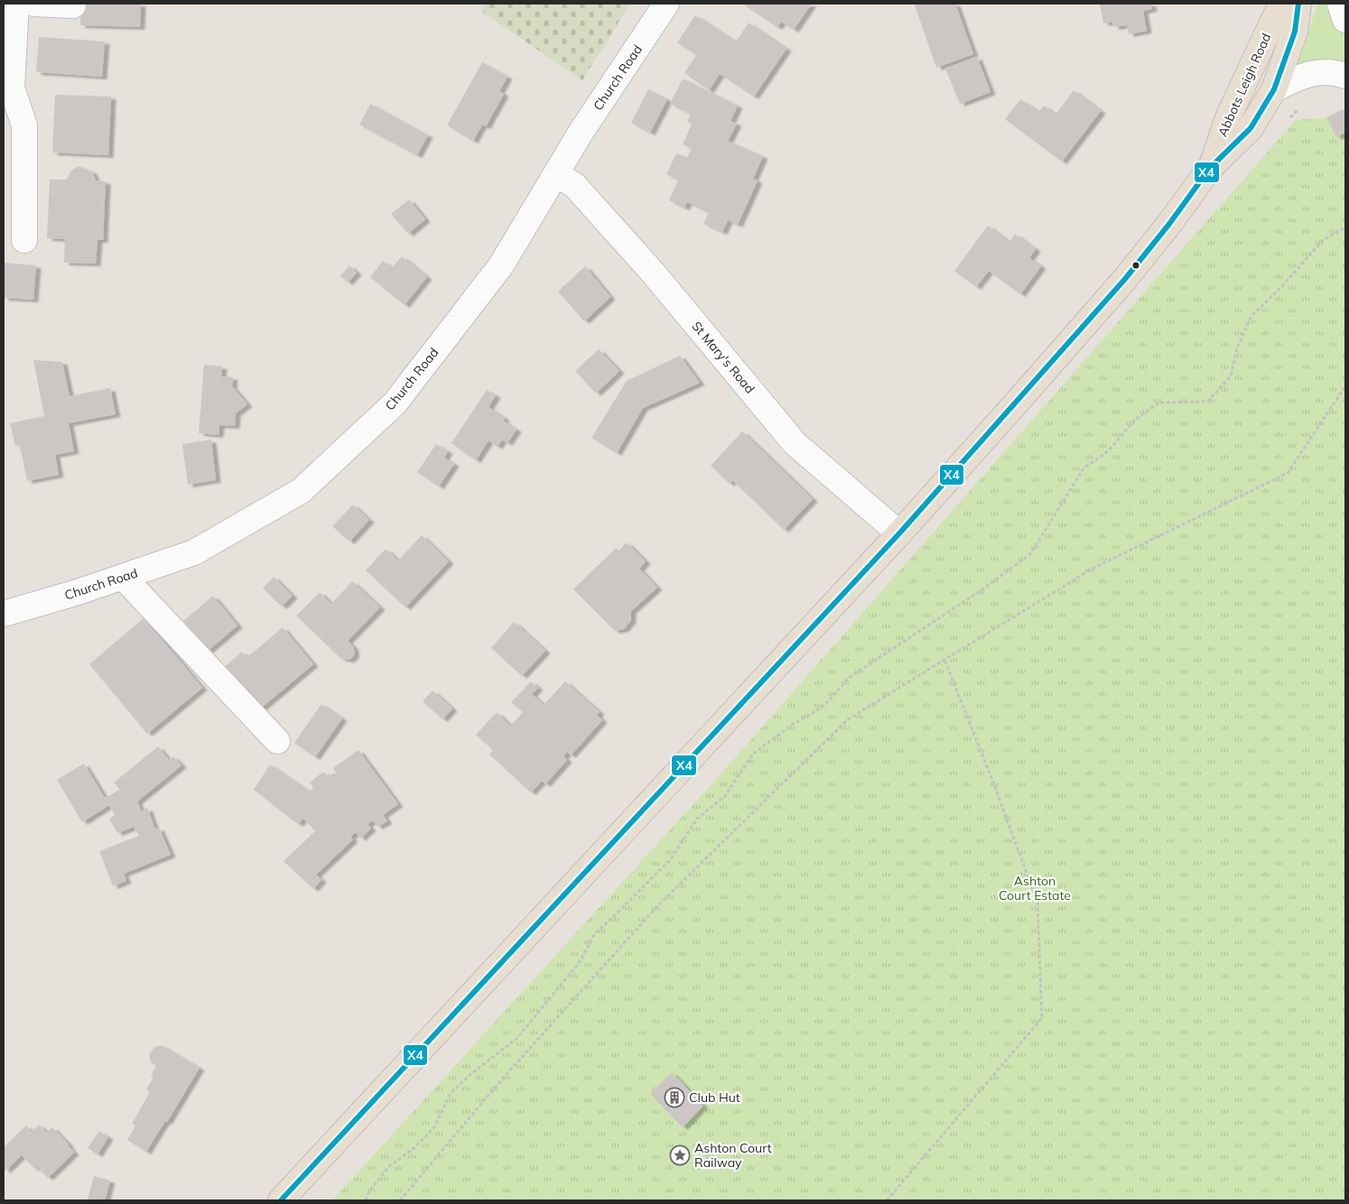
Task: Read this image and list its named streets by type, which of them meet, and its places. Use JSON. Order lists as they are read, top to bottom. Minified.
{"streets":{"main road":["Abbots Leigh Road"],"street":["Church Road","St Mary's Road"]},"crossings":[["Church Road","St Mary's Road"],["Abbots Leigh Road","St Mary's Road"]],"parks":["Ashton Court Estate"],"places":{"building":["Club Hut"],"place":["Ashton Court Railway"]},"lines":["transit line X4"]}
